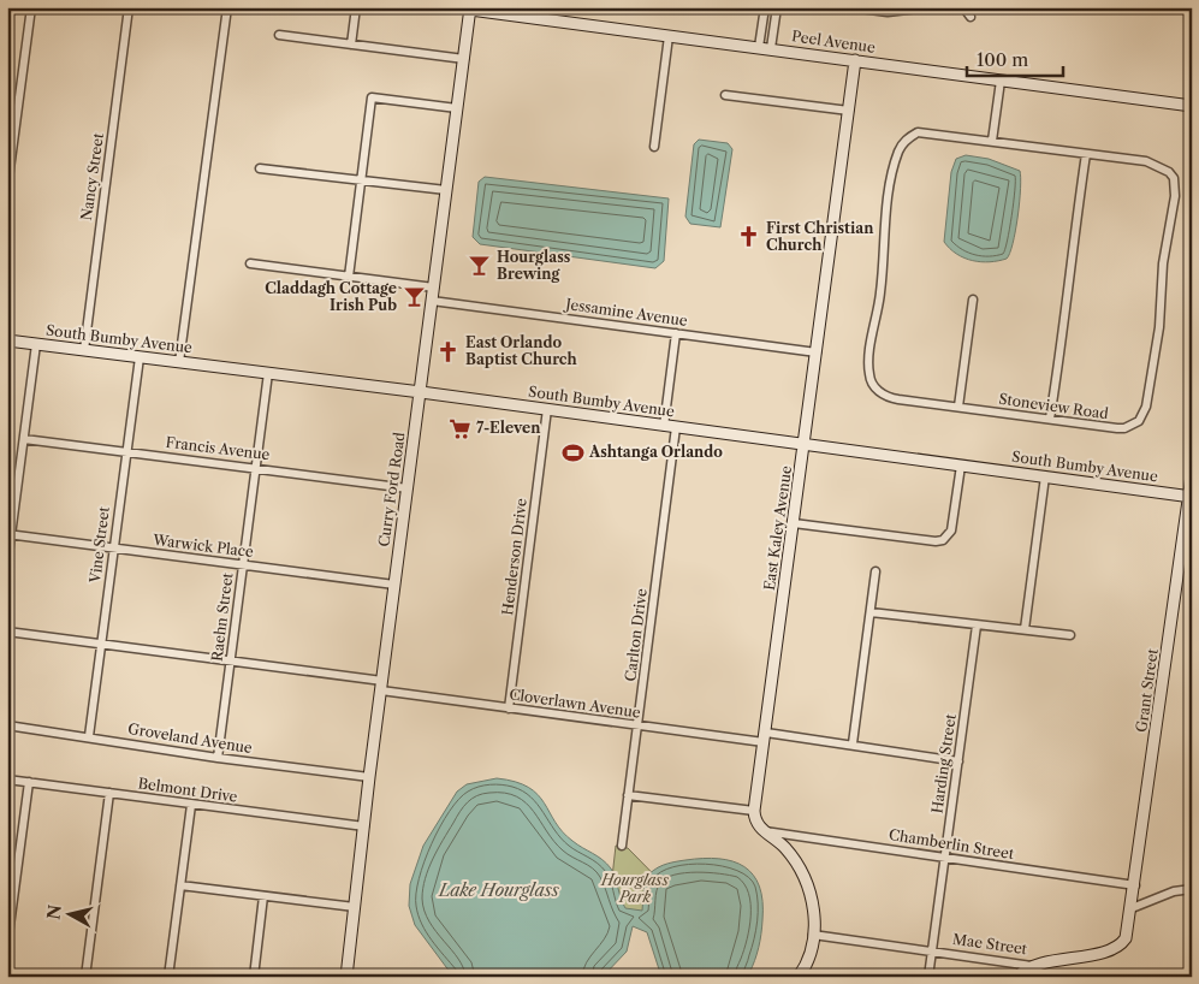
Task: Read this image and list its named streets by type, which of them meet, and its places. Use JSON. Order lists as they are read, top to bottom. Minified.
{"streets":{"street":["Peel Avenue","Nancy Street","Jessamine Avenue","South Bumby Avenue","Stoneview Road","Francis Avenue","Curry Ford Road","East Kaley Avenue","Vine Street","Warwick Place","Henderson Drive","Raehn Street","Carlton Drive","Grant Street","Cloverlawn Avenue","Groveland Avenue","Harding Street","Belmont Drive","Chamberlin Street","Mae Street"]},"crossings":[["Peel Avenue","Curry Ford Road"],["Peel Avenue","East Kaley Avenue"],["Nancy Street","South Bumby Avenue"],["Jessamine Avenue","Curry Ford Road"],["Jessamine Avenue","East Kaley Avenue"],["South Bumby Avenue","Curry Ford Road"],["South Bumby Avenue","East Kaley Avenue"],["South Bumby Avenue","Vine Street"],["South Bumby Avenue","Henderson Drive"],["South Bumby Avenue","Raehn Street"],["South Bumby Avenue","Carlton Drive"],["South Bumby Avenue","Grant Street"],["Francis Avenue","Curry Ford Road"],["Francis Avenue","Vine Street"],["Francis Avenue","Raehn Street"],["Curry Ford Road","Warwick Place"],["Curry Ford Road","Cloverlawn Avenue"],["Curry Ford Road","Groveland Avenue"],["Curry Ford Road","Belmont Drive"],["East Kaley Avenue","Cloverlawn Avenue"],["Vine Street","Warwick Place"],["Vine Street","Cloverlawn Avenue"],["Vine Street","Groveland Avenue"],["Warwick Place","Raehn Street"],["Henderson Drive","Cloverlawn Avenue"],["Raehn Street","Cloverlawn Avenue"],["Raehn Street","Groveland Avenue"],["Carlton Drive","Cloverlawn Avenue"],["Grant Street","Chamberlin Street"],["Grant Street","Mae Street"],["Cloverlawn Avenue","Harding Street"],["Harding Street","Chamberlin Street"],["Harding Street","Mae Street"]],"water":["Lake Hourglass"],"parks":["Hourglass Park"],"places":{"church":["First Christian Church","East Orlando Baptist Church"],"bar":["Hourglass Brewing","Claddagh Cottage Irish Pub"],"supermarket":["7-Eleven"],"sports":["Ashtanga Orlando"]},"scale_bar":"100 m","north":"left"}
